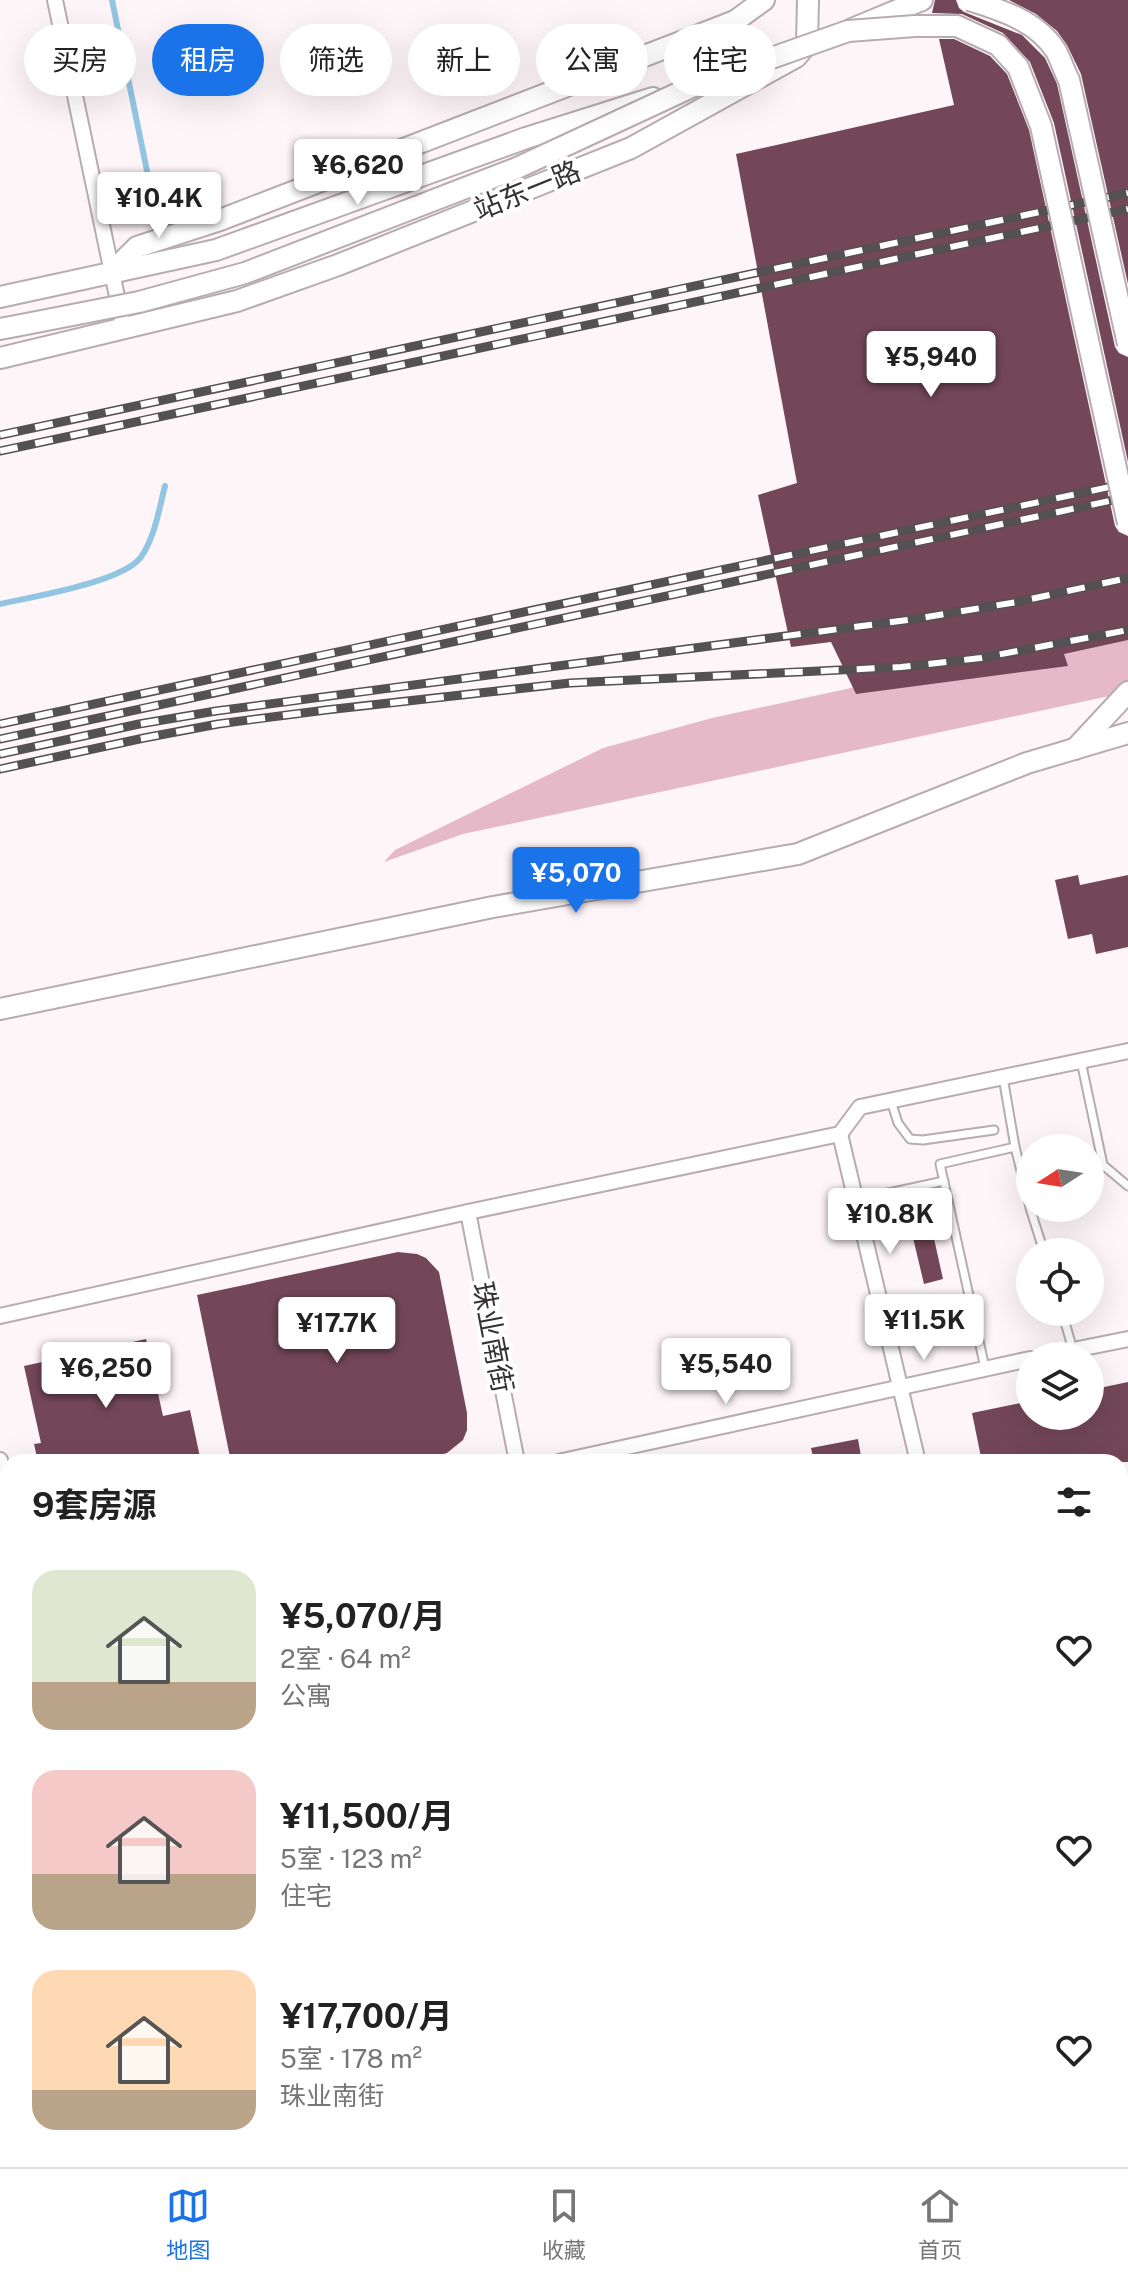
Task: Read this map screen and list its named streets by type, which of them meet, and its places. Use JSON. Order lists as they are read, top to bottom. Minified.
{"streets":{"street":["站东一路","珠业南街"]},"north":"left","page":{"chip":["买房","租房","筛选","新上","公寓","住宅"],"price":["¥6,620","¥10.4K","¥5,940","¥5,070","¥10.8K","¥11.5K","¥17.7K","¥5,540","¥6,250"],"heading":"9套房源","list":[{"name":"¥5,070/月","note":"2室 · 64 m² · 公寓"},{"name":"¥11,500/月","note":"5室 · 123 m² · 住宅"},{"name":"¥17,700/月","note":"5室 · 178 m² · 珠业南街"}],"tabs":["地图","收藏","首页"]}}
